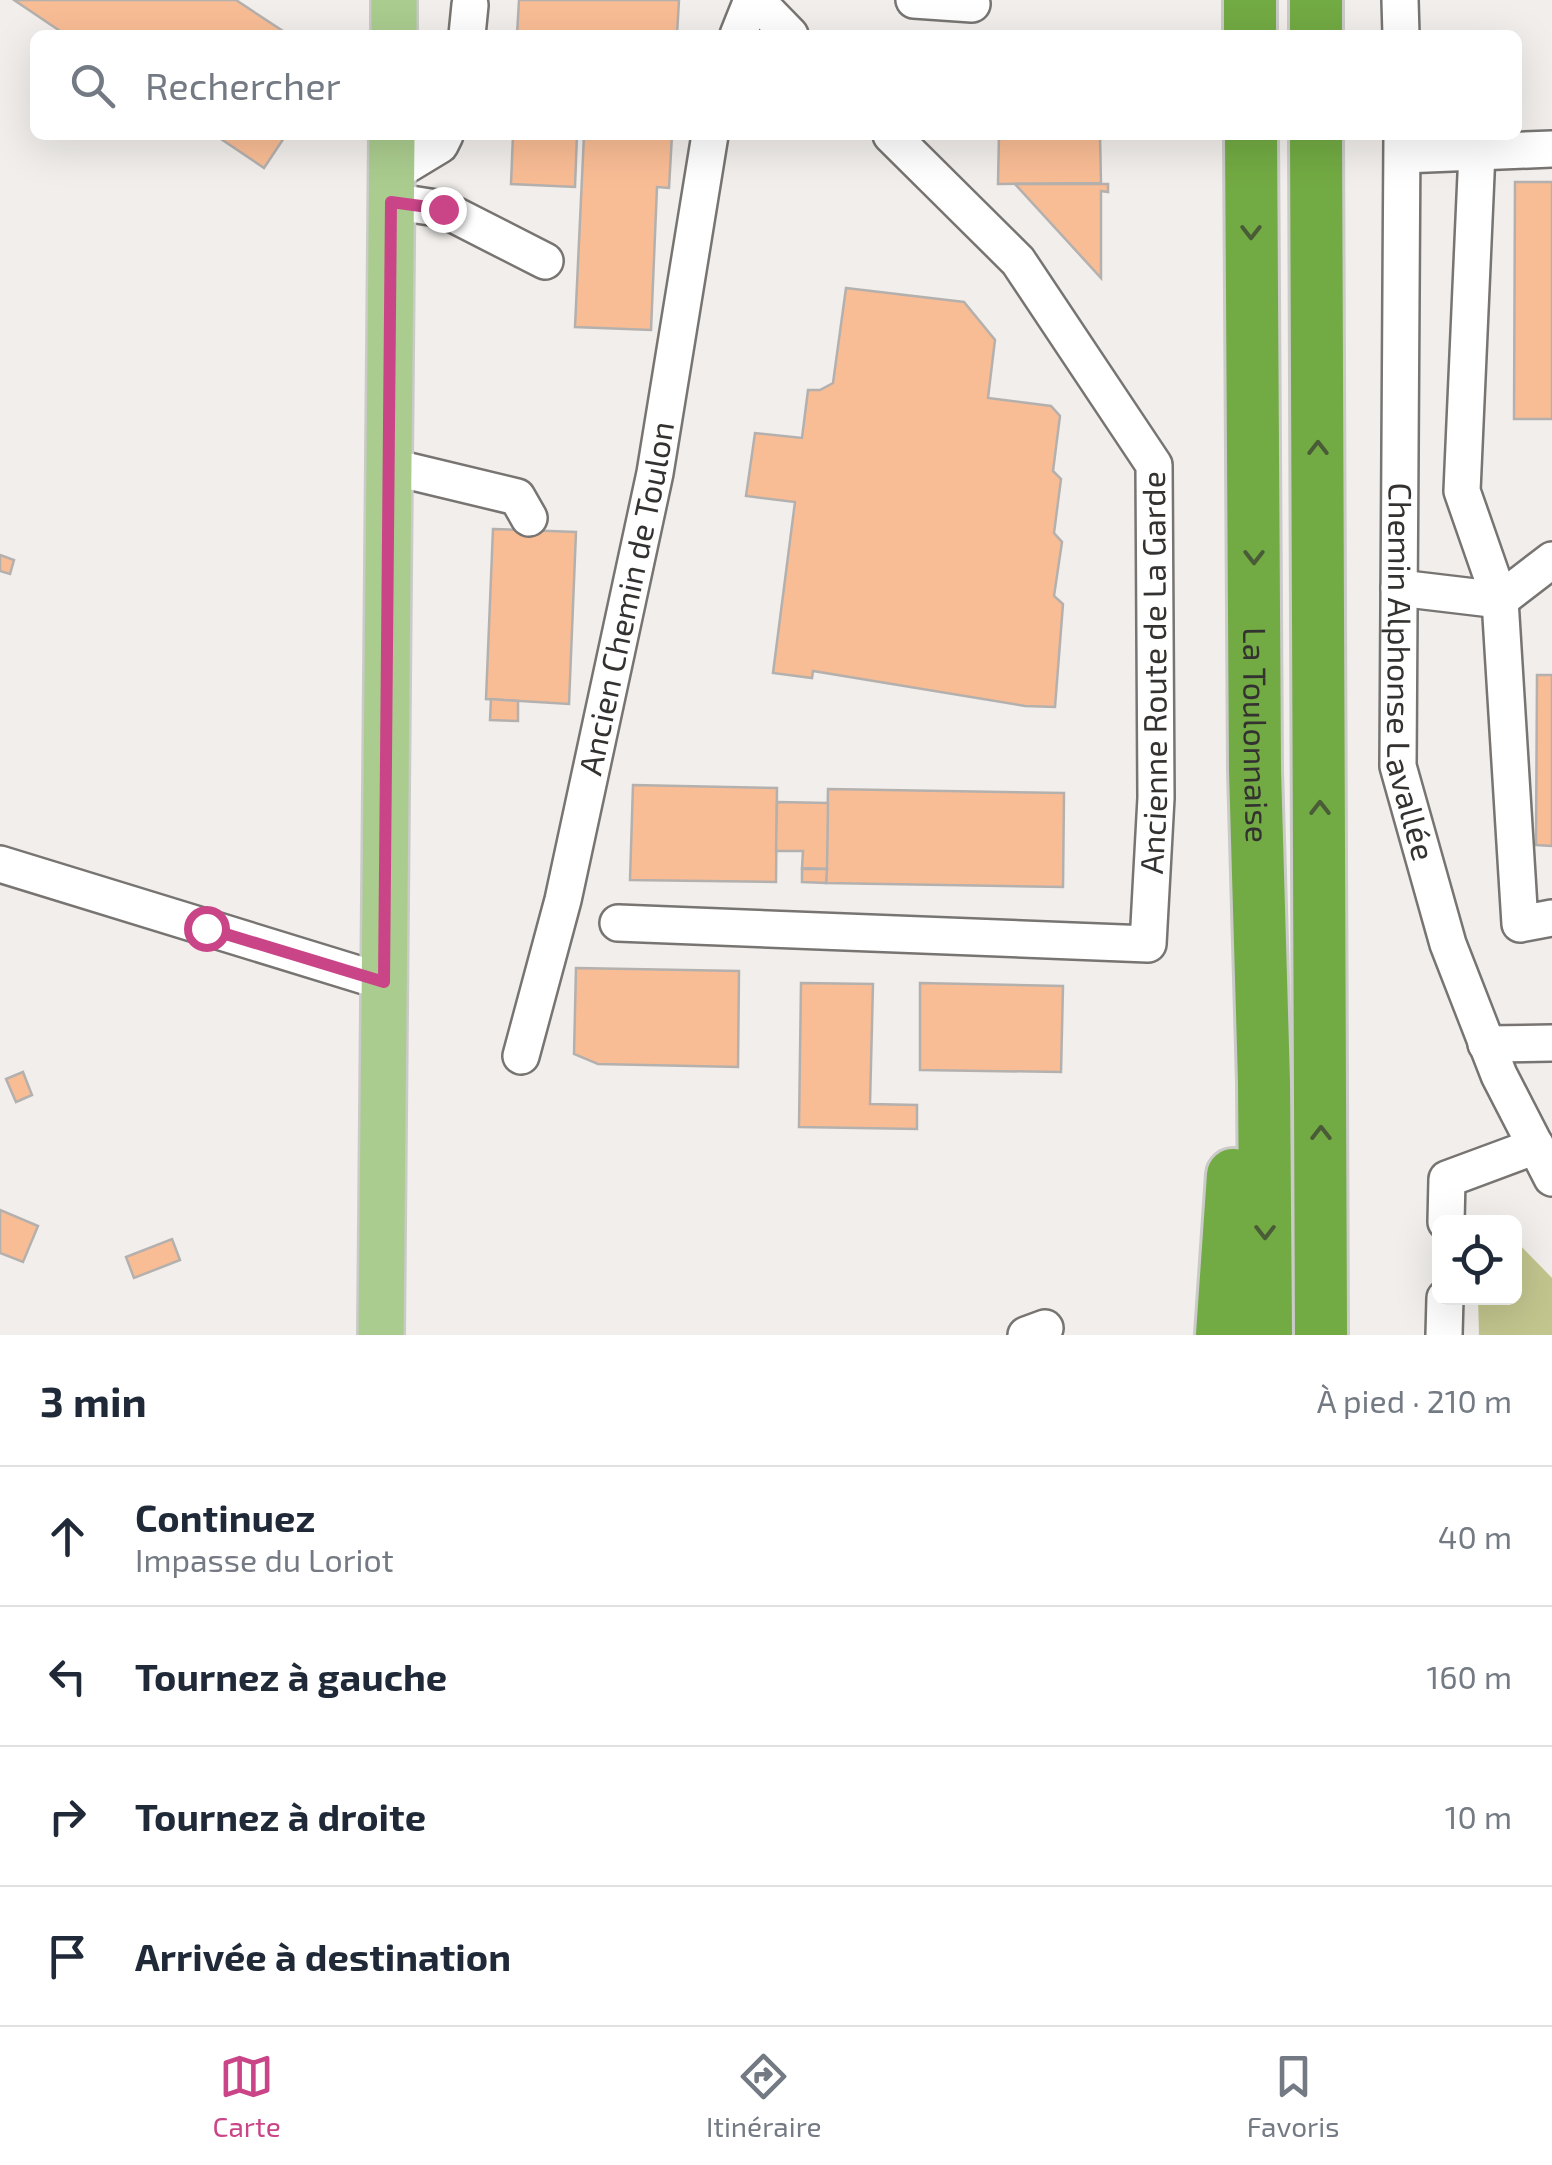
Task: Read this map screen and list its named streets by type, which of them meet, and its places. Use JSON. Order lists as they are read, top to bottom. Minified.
{"streets":{"highway":["La Toulonnaise"],"street":["Ancien Chemin de Toulon","Chemin Alphonse Lavallée","Ancienne Route de La Garde"]},"page":{"search":"Rechercher","heading":["3 min","À pied · 210 m"],"list":[["Continuez","Impasse du Loriot","40 m"],["Tournez à gauche","160 m"],["Tournez à droite","10 m"],"Arrivée à destination"],"nav":["Carte","Itinéraire","Favoris"]}}
